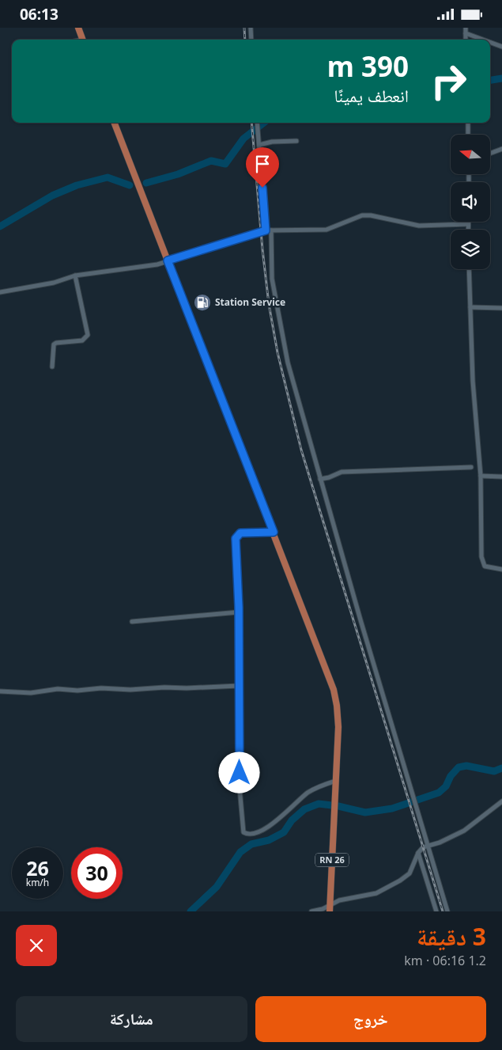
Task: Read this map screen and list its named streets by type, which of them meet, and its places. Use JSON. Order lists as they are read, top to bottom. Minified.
{"streets":{"main road":["RN 26"]},"places":{"fuel station":["Station Service"]},"north":"left","page":{"status":"06:13","turn":["390 m","انعطف يمينًا"],"speed":"26 km/h","limit":"30","heading":["3 دقيقة","1.2 km · 06:16"],"buttons":["خروج","مشاركة"]}}
